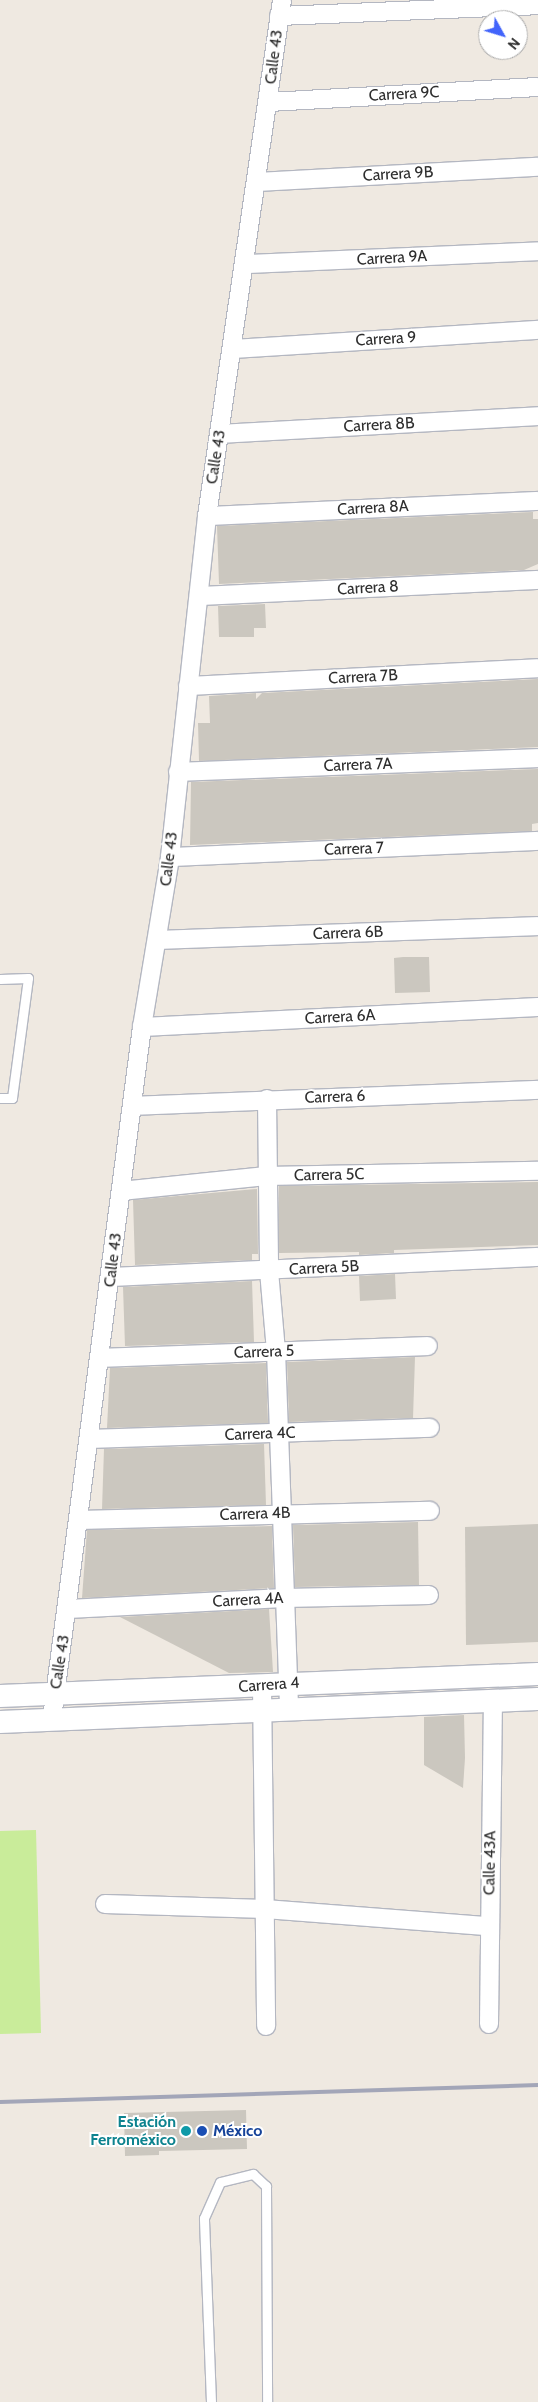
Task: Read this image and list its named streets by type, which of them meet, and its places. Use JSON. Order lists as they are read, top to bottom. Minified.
{"streets":{"street":["Calle 43","Carrera 9C","Carrera 9B","Carrera 9A","Carrera 9","Carrera 8B","Carrera 8A","Carrera 8","Carrera 7B","Carrera 7A","Carrera 7","Carrera 6B","Carrera 6A","Carrera 6","Carrera 5C","Carrera 5B","Carrera 5","Carrera 4C","Carrera 4B","Carrera 4A","Carrera 4","Calle 43A"]},"crossings":[["Calle 43","Carrera 9C"],["Calle 43","Carrera 9B"],["Calle 43","Carrera 9A"],["Calle 43","Carrera 9"],["Calle 43","Carrera 8B"],["Calle 43","Carrera 8A"],["Calle 43","Carrera 8"],["Calle 43","Carrera 7B"],["Calle 43","Carrera 7A"],["Calle 43","Carrera 7"],["Calle 43","Carrera 6B"],["Calle 43","Carrera 6A"],["Calle 43","Carrera 6"],["Calle 43","Carrera 5C"],["Calle 43","Carrera 5B"],["Calle 43","Carrera 5"],["Calle 43","Carrera 4C"],["Calle 43","Carrera 4B"],["Calle 43","Carrera 4A"],["Calle 43","Carrera 4"],["Carrera 4","Calle 43A"]],"places":["Estación Ferroméxico","México"],"north":"bottom right"}
